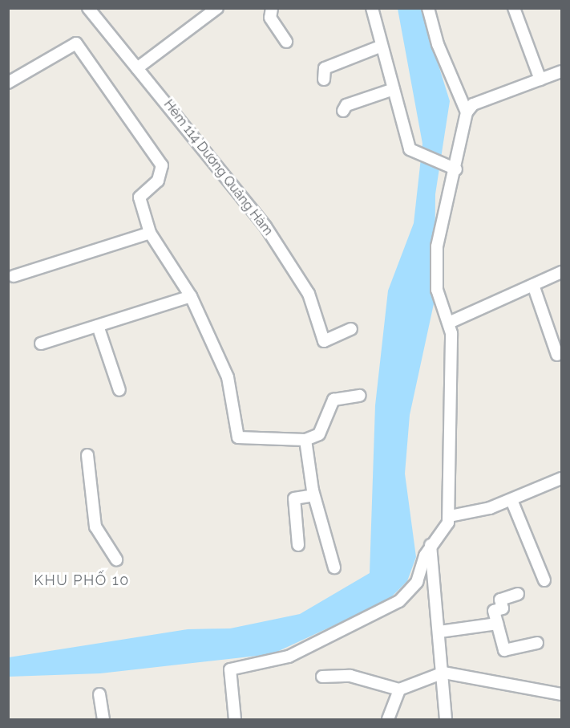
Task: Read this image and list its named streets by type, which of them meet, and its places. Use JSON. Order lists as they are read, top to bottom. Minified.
{"streets":{"street":["Hẻm 114 Dương Quảng Hàm"]},"districts":["KHU PHỐ 10"]}
